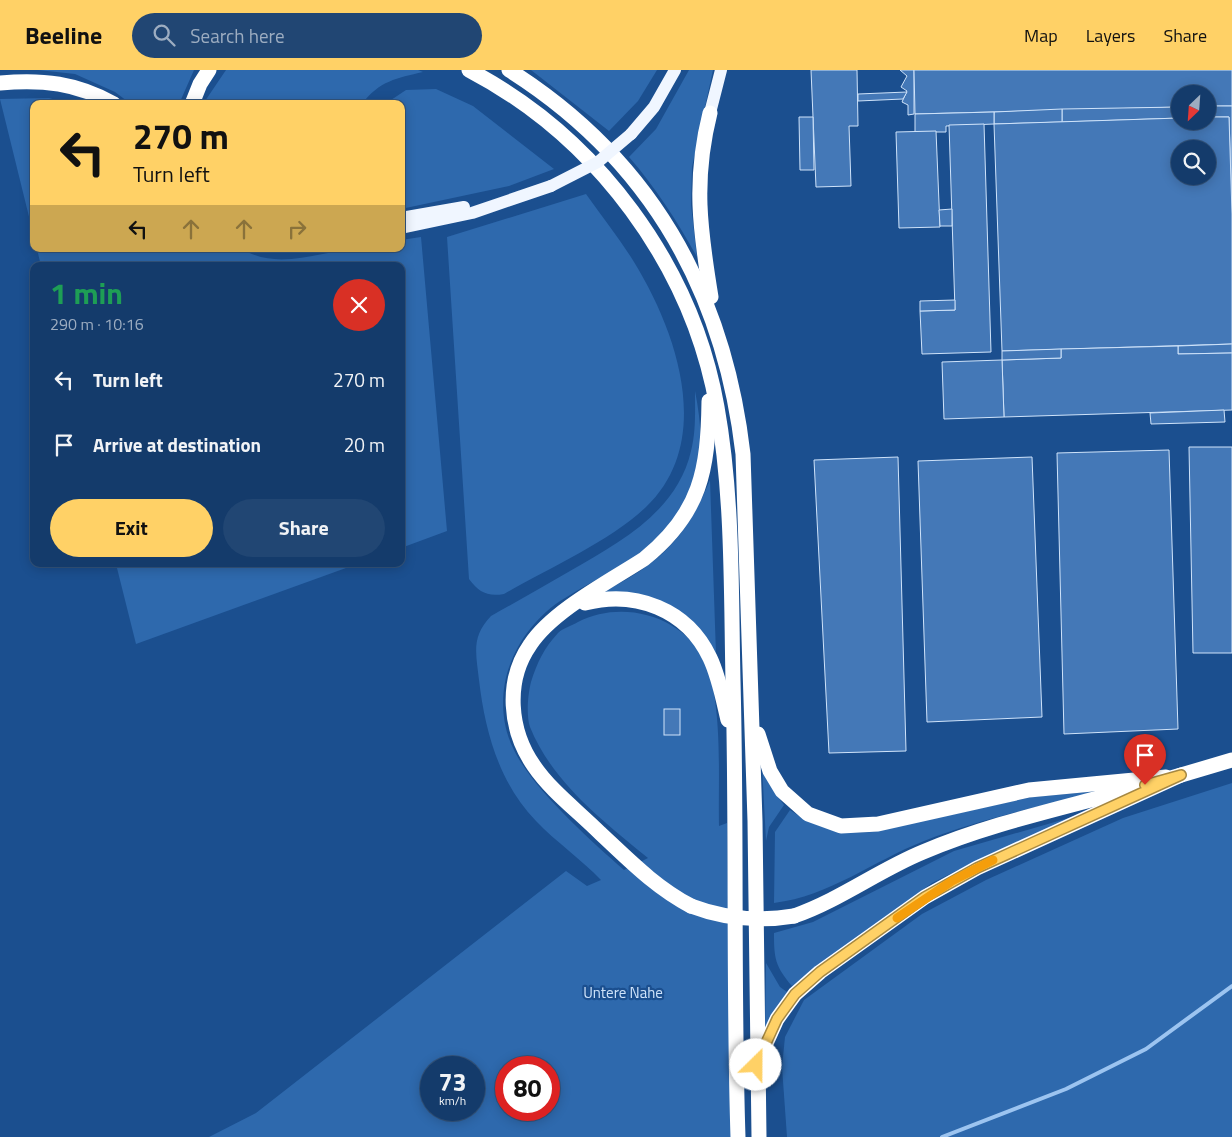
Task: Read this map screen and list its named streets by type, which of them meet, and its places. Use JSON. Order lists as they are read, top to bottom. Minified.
{"parks":["Untere Nahe"],"north":"bottom left","page":{"header":"Beeline","search":"Search here","nav":["Map","Layers","Share"],"turn":["270 m","Turn left"],"heading":["1 min","290 m · 10:16"],"list":[{"name":"Turn left","value":"270 m"},{"name":"Arrive at destination","value":"20 m"}],"buttons":["Exit","Share"],"speed":"73 km/h","limit":"80"}}
